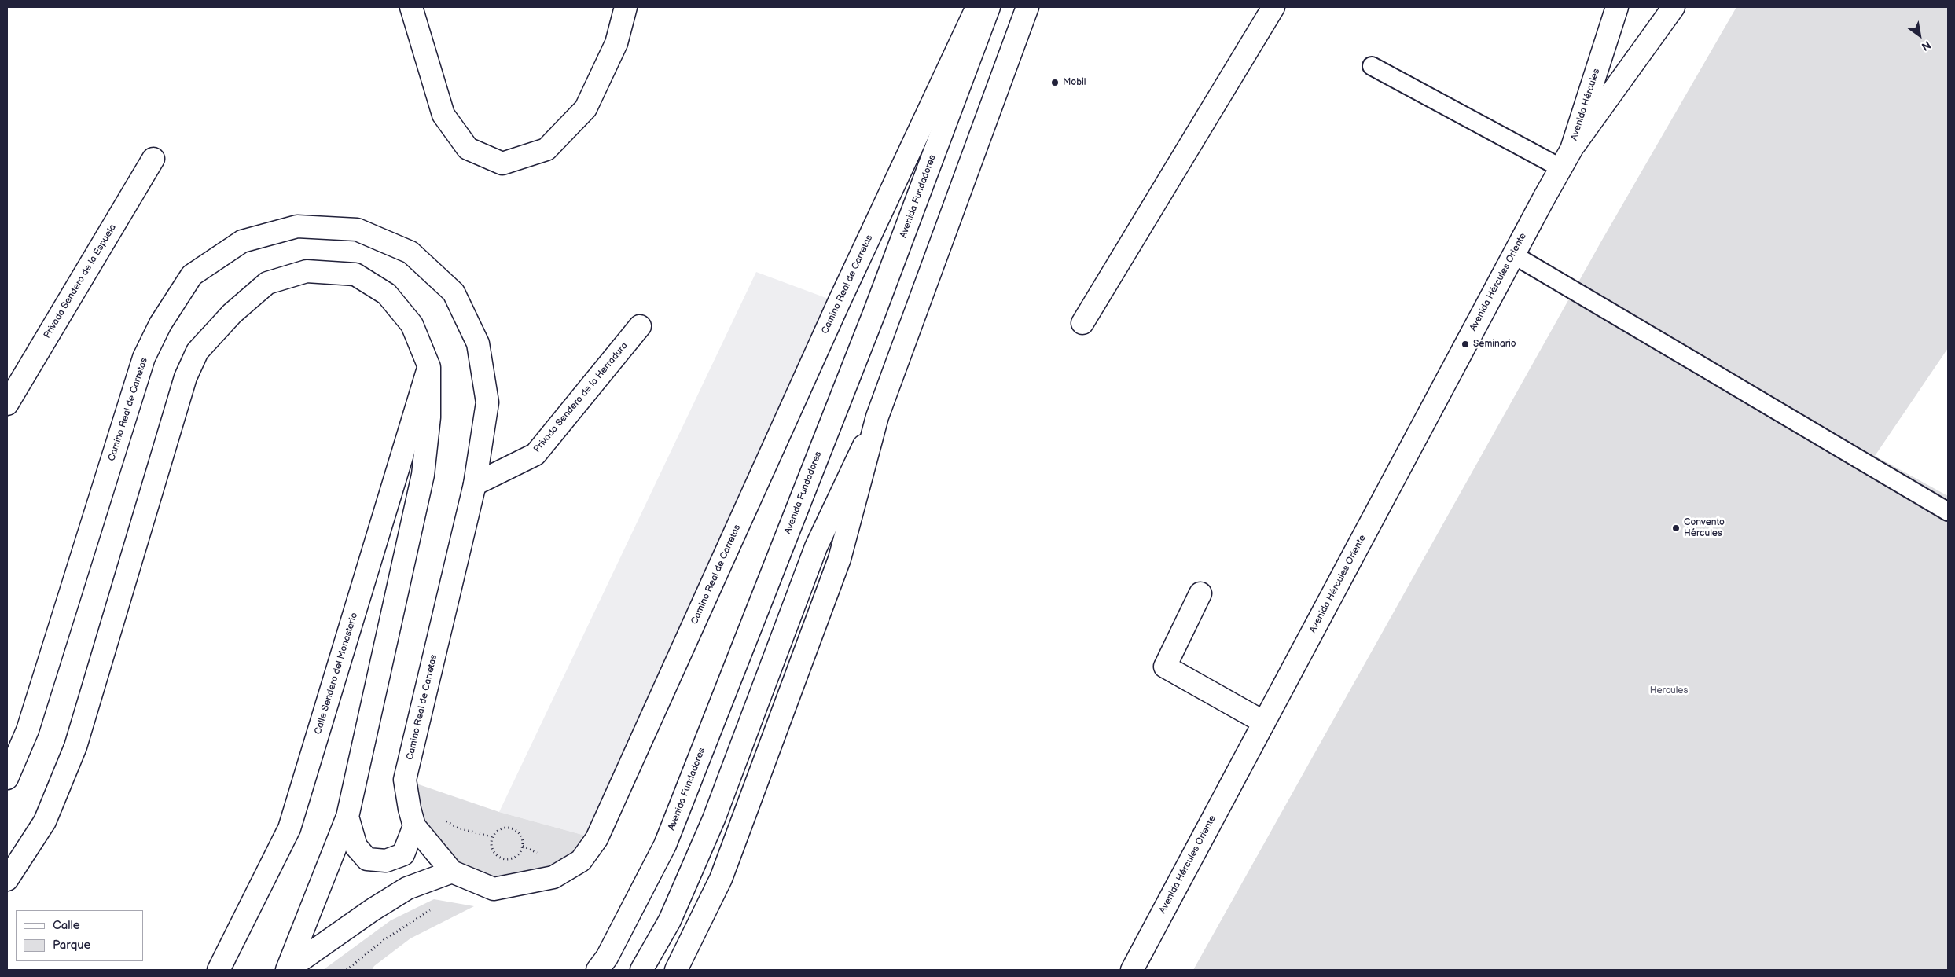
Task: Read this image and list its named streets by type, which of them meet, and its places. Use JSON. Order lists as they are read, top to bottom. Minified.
{"streets":{"street":["Avenida Hércules","Avenida Fundadores","Privada Sendero de la Espuela","Avenida Hércules Oriente","Camino Real de Carretas","Privada Sendero de la Herradura","Calle Sendero del Monasterio"]},"crossings":[["Avenida Hércules","Avenida Hércules Oriente"],["Camino Real de Carretas","Privada Sendero de la Herradura"]],"parks":["Hercules"],"places":["Mobil","Seminario","Convento Hércules"],"legend":["Calle","Parque"],"north":"bottom right"}
